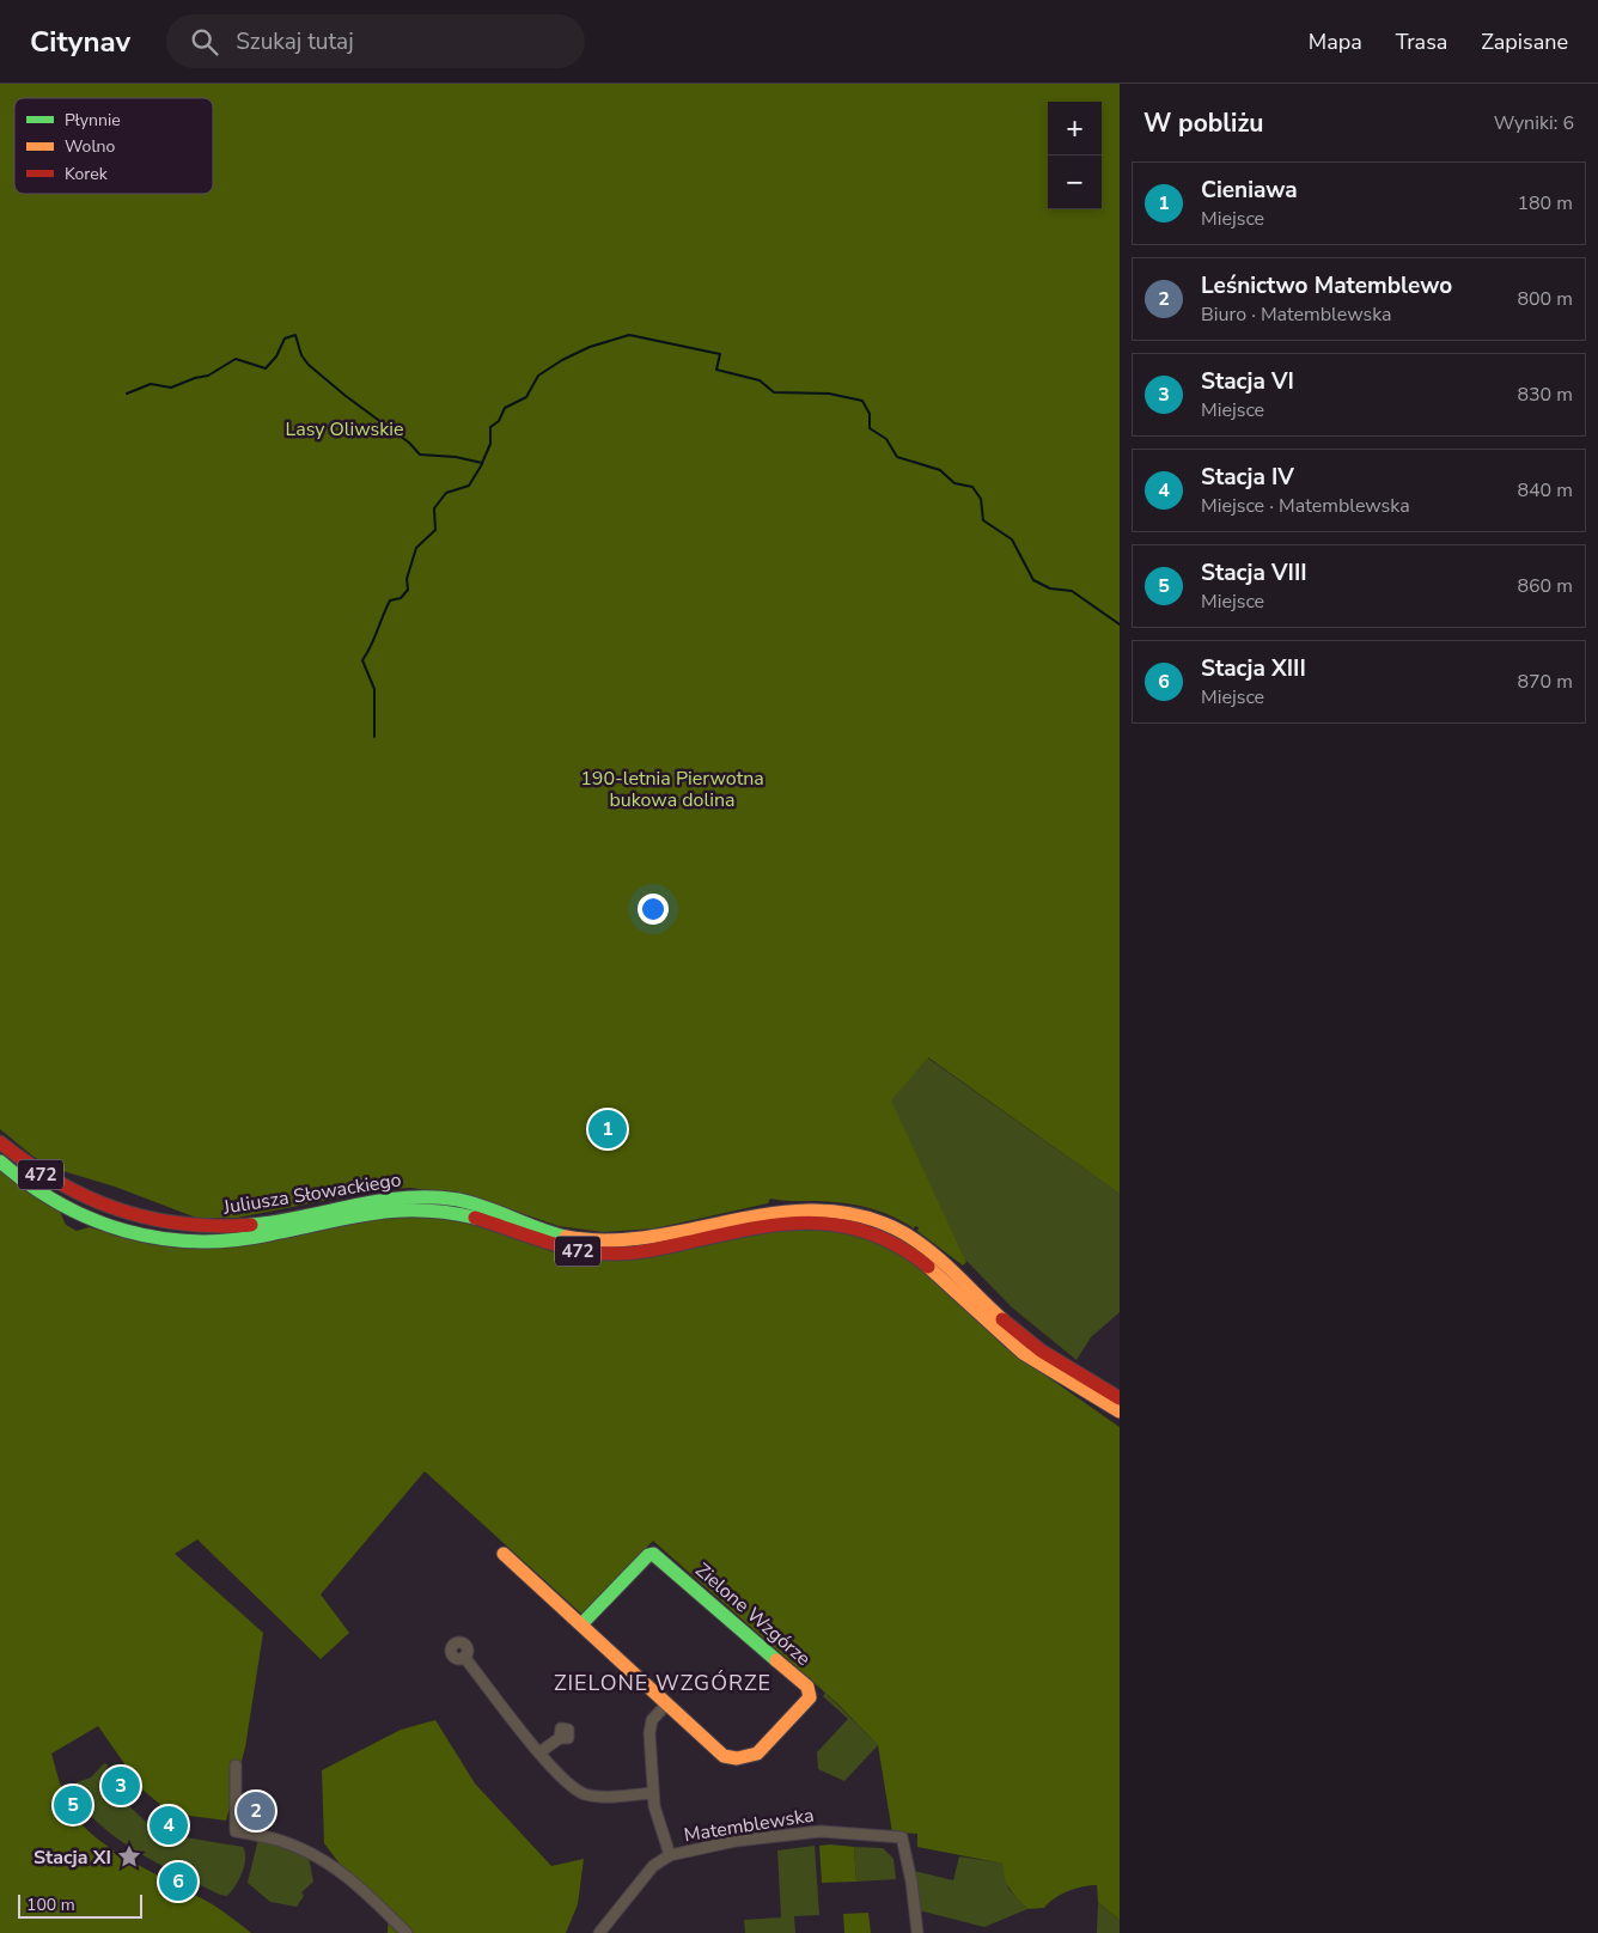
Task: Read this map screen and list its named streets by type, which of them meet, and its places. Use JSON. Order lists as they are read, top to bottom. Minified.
{"streets":{"main road":["472","Juliusza Słowackiego","Zielone Wzgórze"],"street":["Matemblewska"]},"districts":["ZIELONE WZGÓRZE"],"parks":["Lasy Oliwskie","190-letnia Pierwotna bukowa dolina"],"places":{"place":["Stacja XI"]},"legend":["Płynnie","Wolno","Korek"],"scale_bar":"100 m","page":{"header":"Citynav","search":"Szukaj tutaj","nav":["Mapa","Trasa","Zapisane"],"heading":["W pobliżu","Wyniki: 6"],"map_buttons":["+","−"],"list":[{"mark":"1","name":"Cieniawa","note":"Miejsce","value":"180 m"},{"mark":"2","name":"Leśnictwo Matemblewo","note":"Biuro · Matemblewska","value":"800 m"},{"mark":"3","name":"Stacja VI","note":"Miejsce","value":"830 m"},{"mark":"4","name":"Stacja IV","note":"Miejsce · Matemblewska","value":"840 m"},{"mark":"5","name":"Stacja VIII","note":"Miejsce","value":"860 m"},{"mark":"6","name":"Stacja XIII","note":"Miejsce","value":"870 m"}],"pins":["1","3","5","2","4","6"],"scale":"100 m"}}
